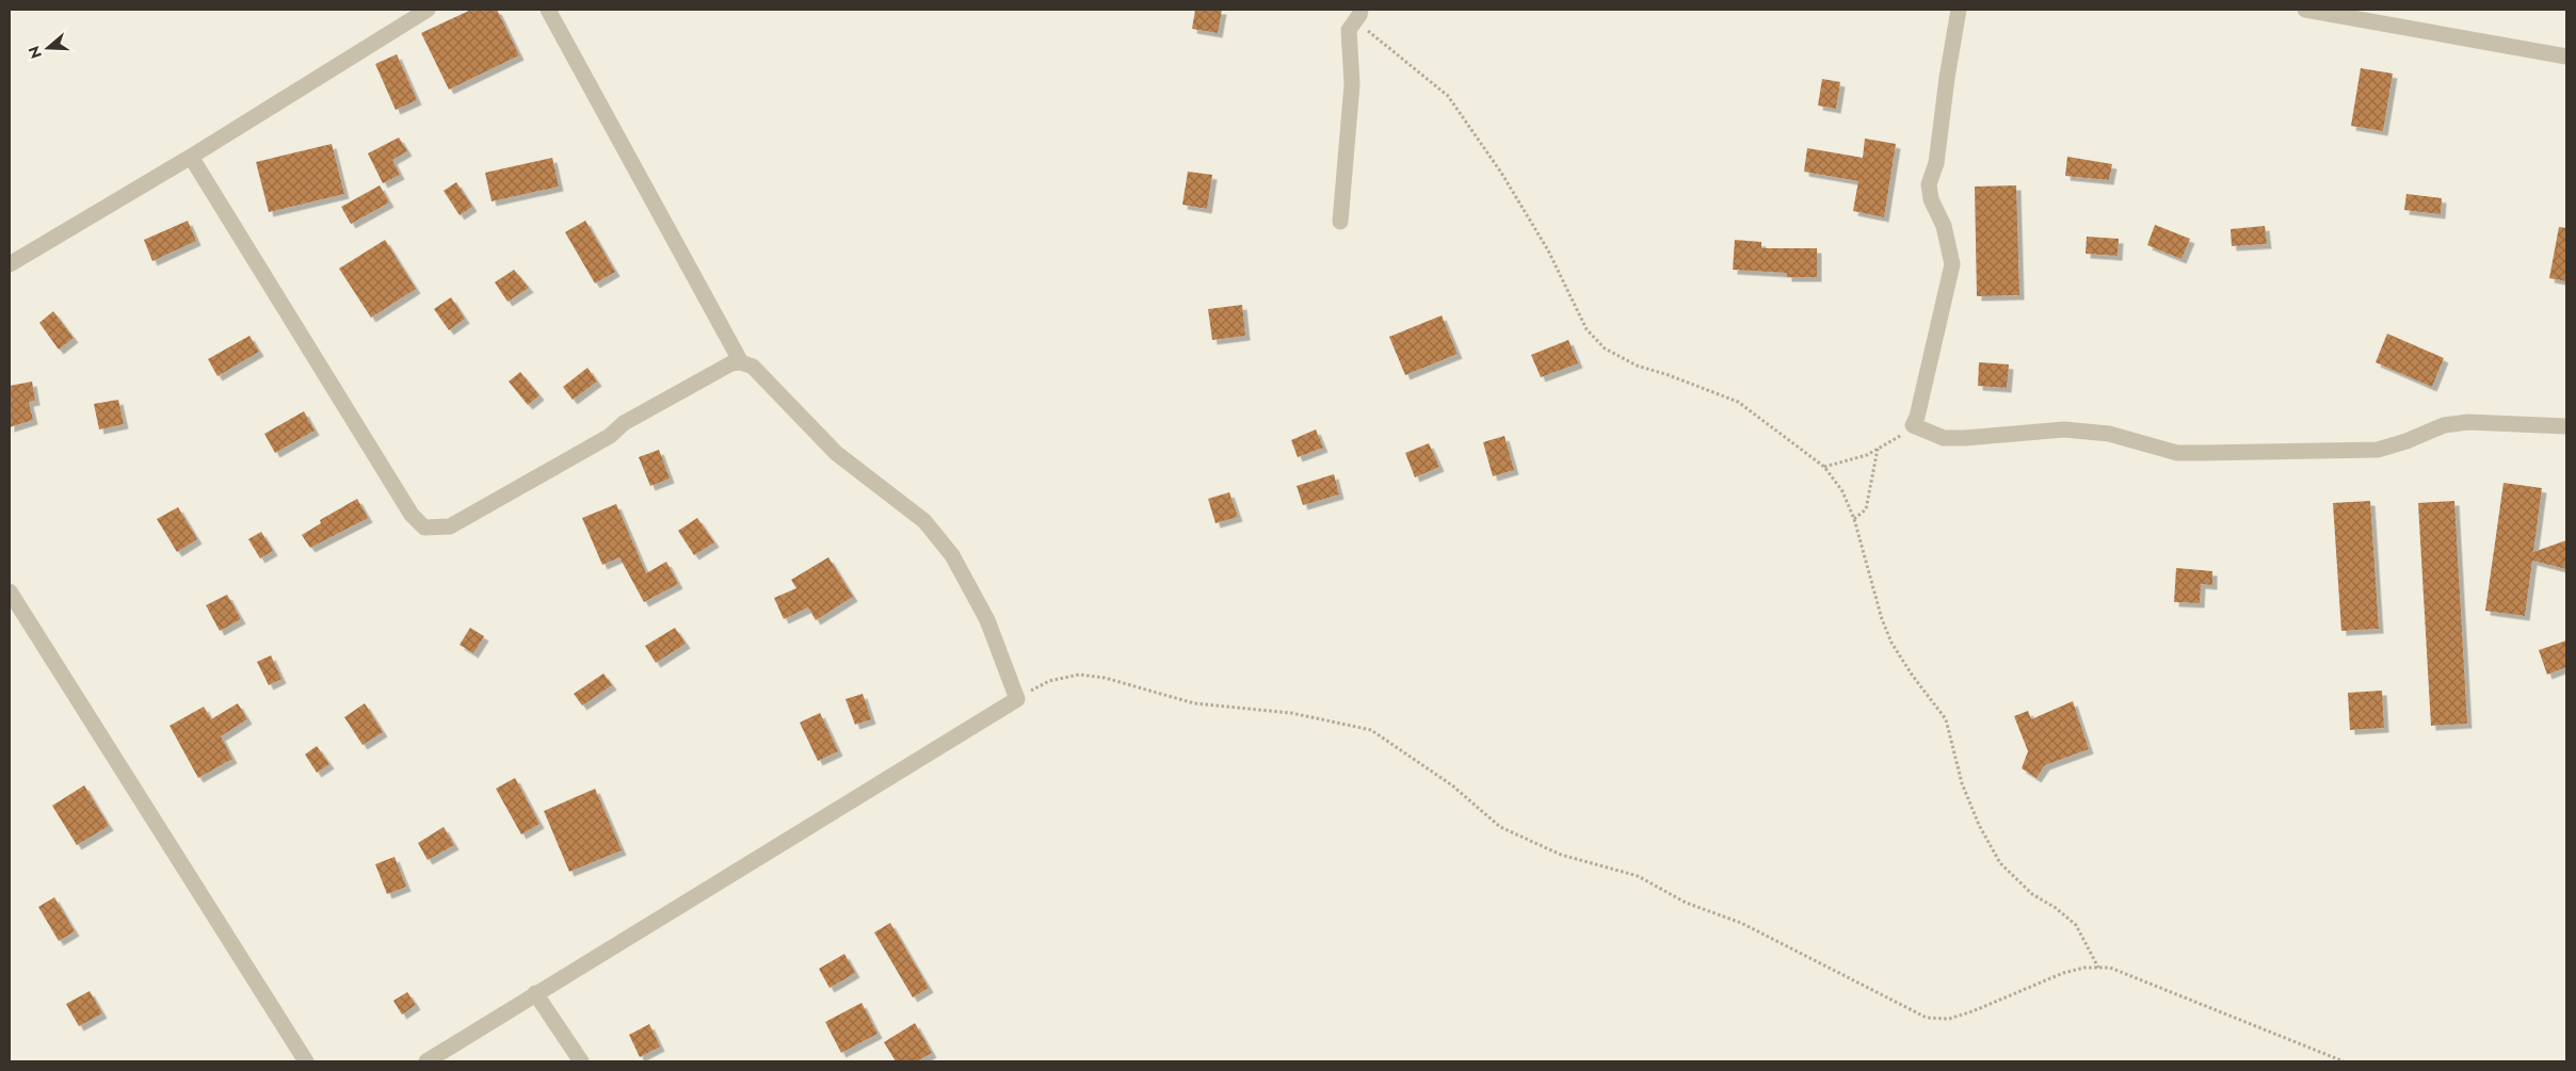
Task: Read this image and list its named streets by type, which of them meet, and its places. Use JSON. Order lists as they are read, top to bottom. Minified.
{"north":"left"}
